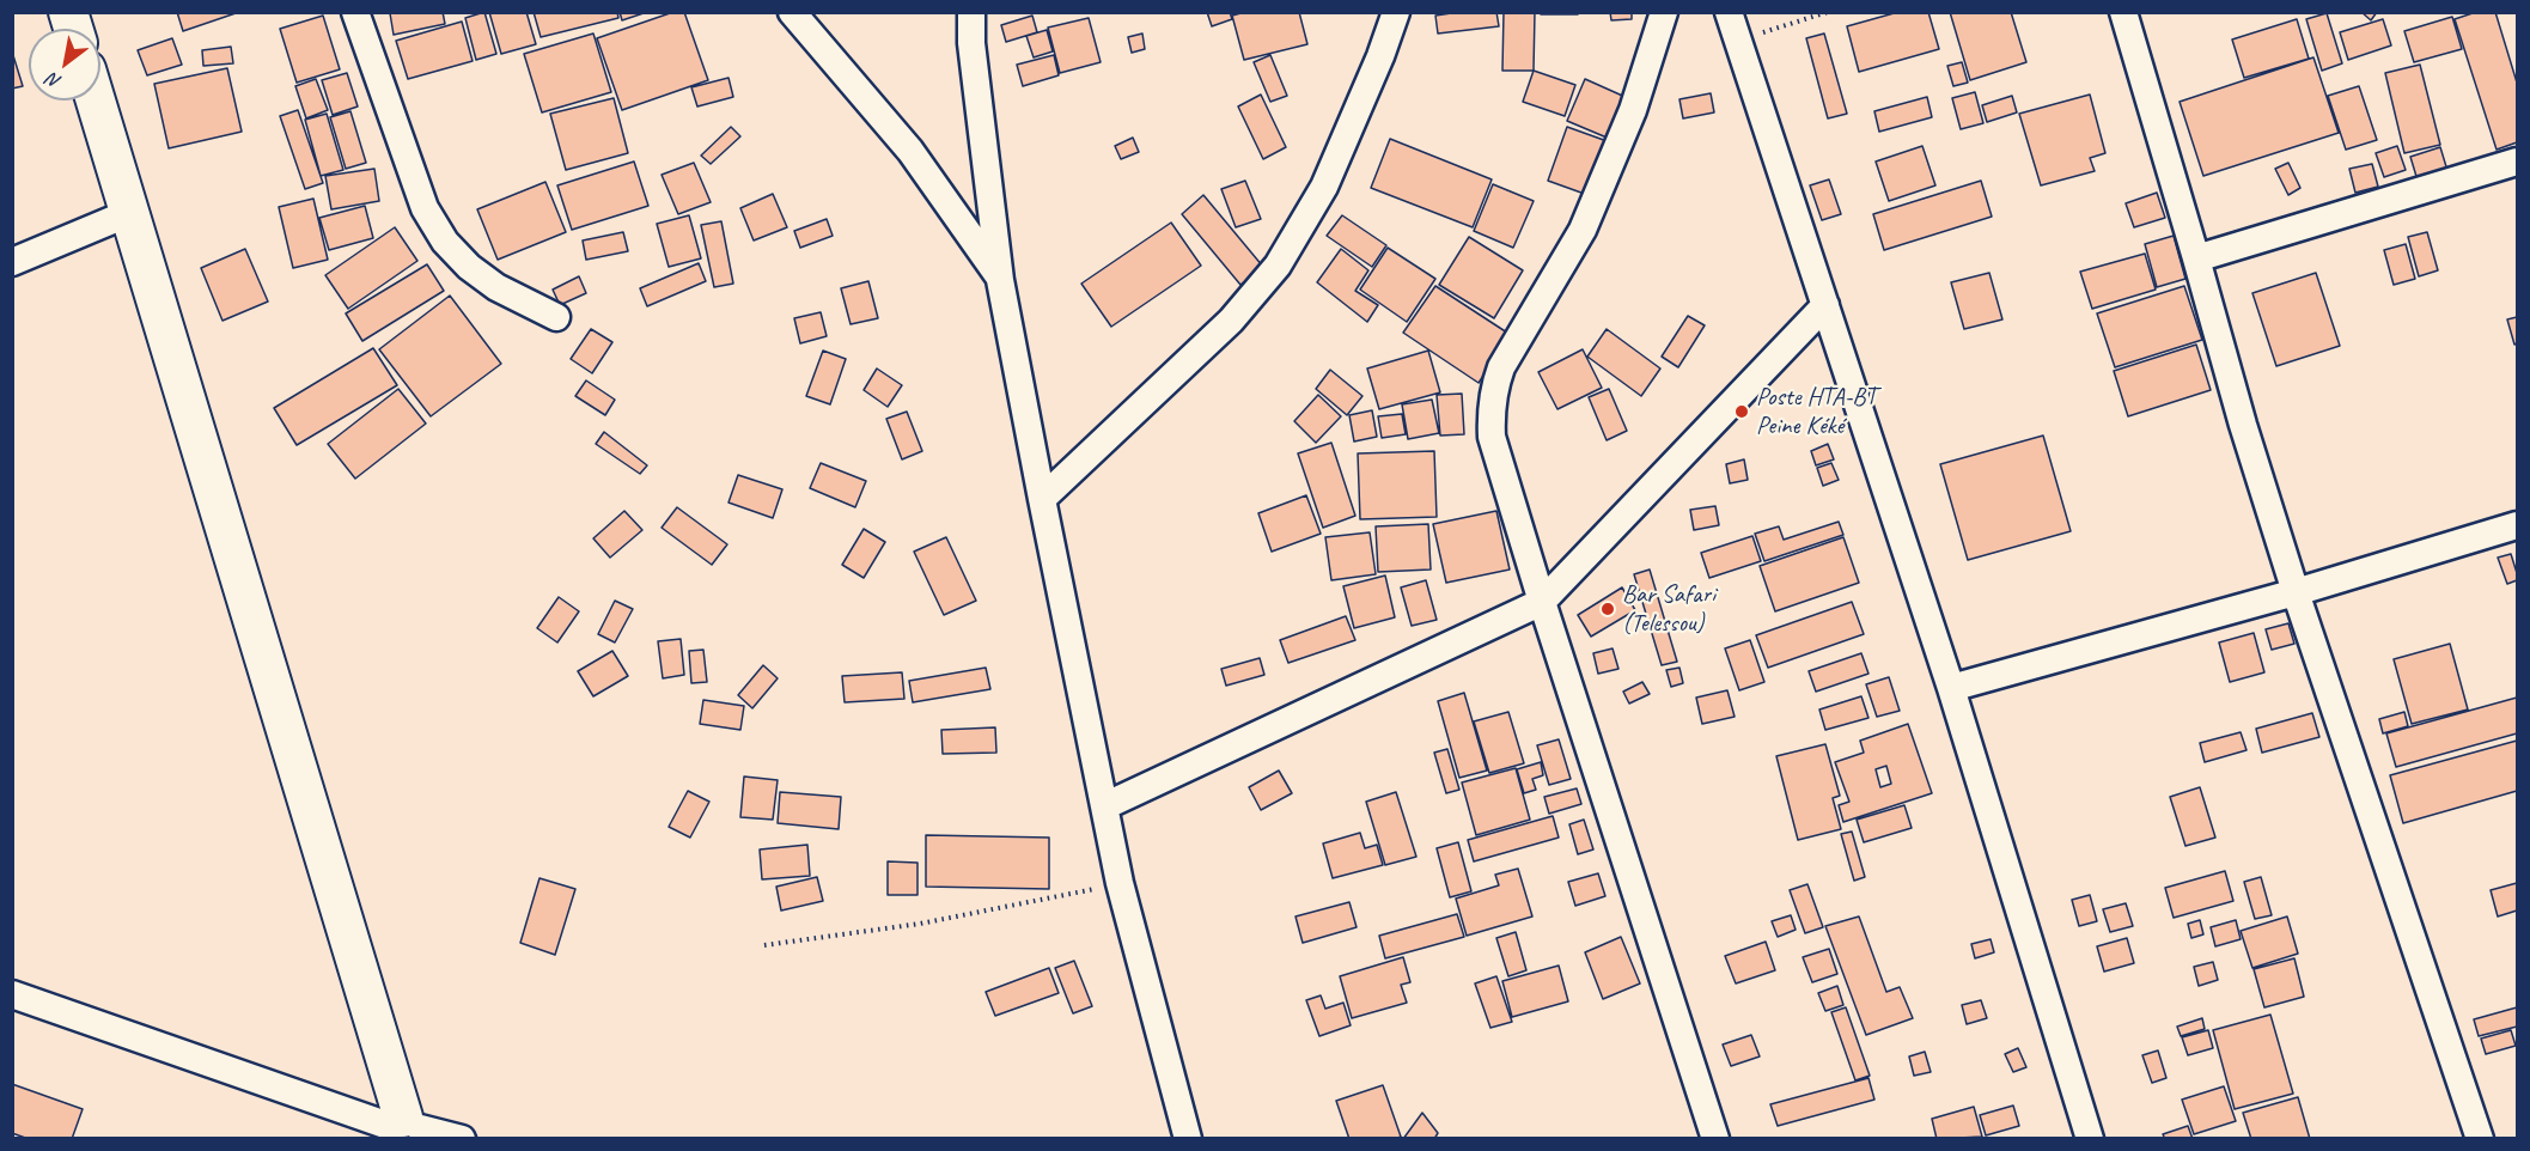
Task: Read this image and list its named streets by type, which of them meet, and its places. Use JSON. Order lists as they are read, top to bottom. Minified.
{"places":["Poste HTA-BT Peine Kéké","Bar Safari (Telessou)"],"north":"bottom left"}
